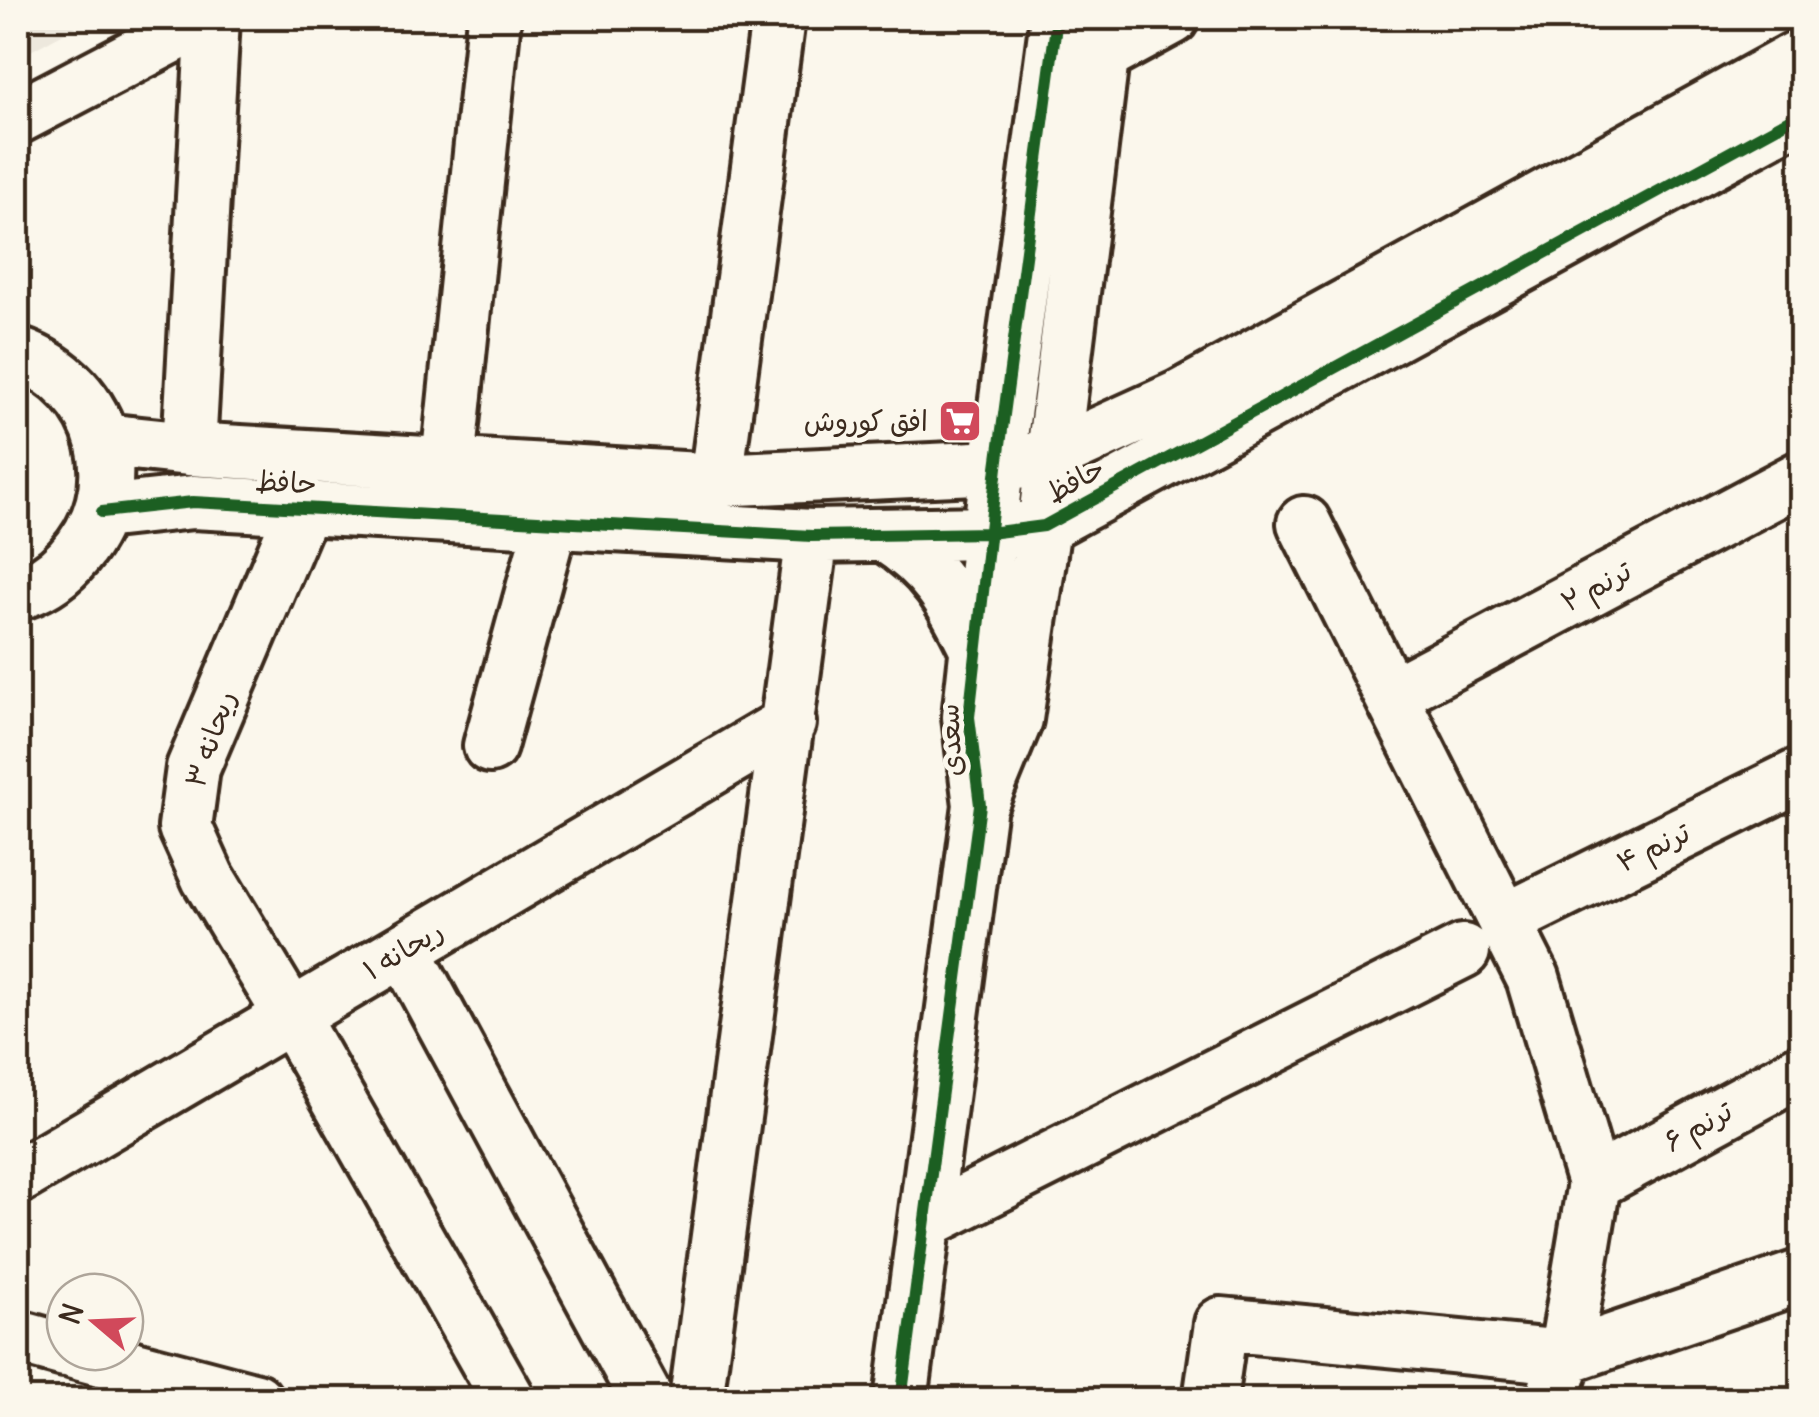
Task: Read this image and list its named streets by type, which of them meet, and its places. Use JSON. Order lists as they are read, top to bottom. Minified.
{"streets":{"street":["حافظ","ترنم ۲","ریحانه ۳","سعدی","ترنم ۴","ریحانه ۱","ترنم ۶"]},"crossings":[["حافظ","ریحانه ۳"],["حافظ","سعدی"],["ریحانه ۳","ریحانه ۱"],["سعدی","ترنم ۴"]],"places":{"supermarket":["افق کوروش"]},"north":"left"}
